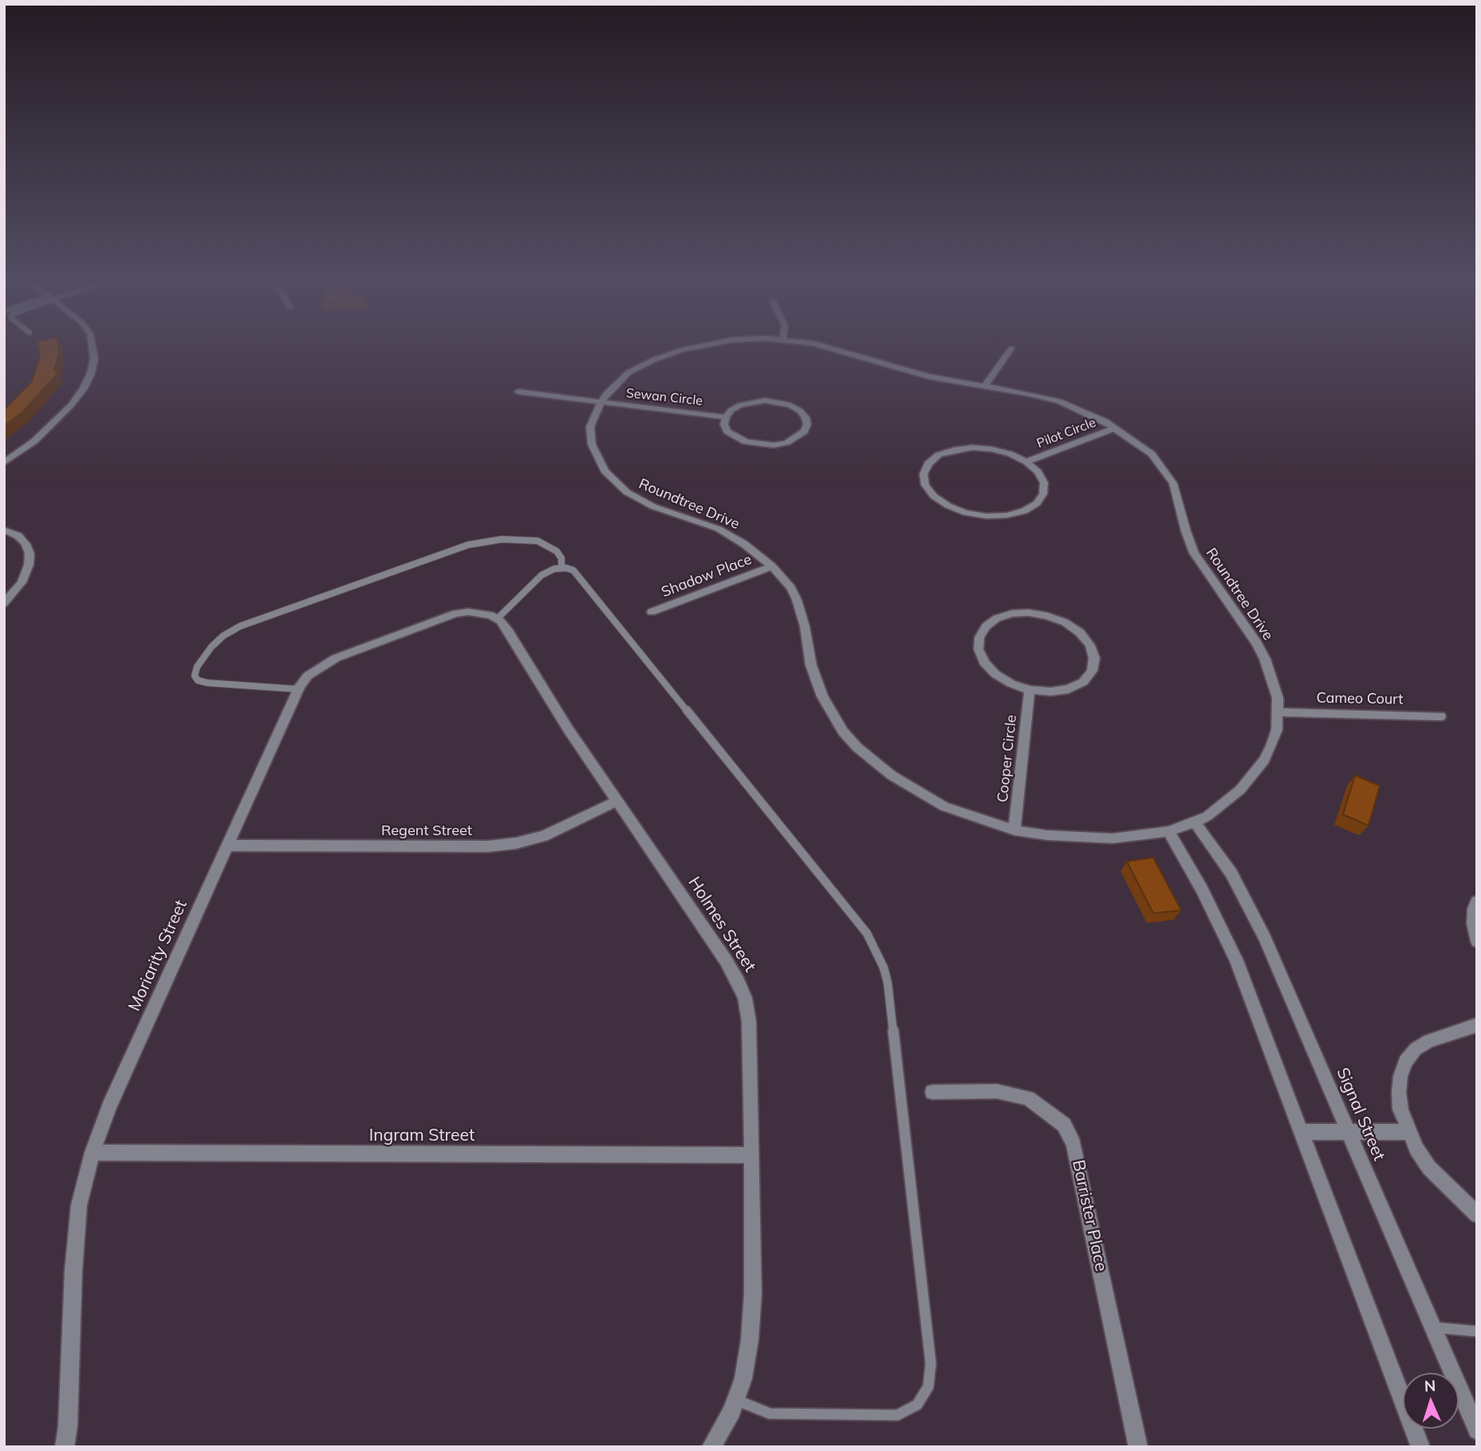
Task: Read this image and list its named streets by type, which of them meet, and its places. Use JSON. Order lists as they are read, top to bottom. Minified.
{"streets":{"street":["Sewan Circle","Pilot Circle","Roundtree Drive","Shadow Place","Cameo Court","Cooper Circle","Regent Street","Holmes Street","Moriarity Street","Signal Street","Ingram Street","Barrister Place"]},"crossings":[["Sewan Circle","Roundtree Drive"],["Pilot Circle","Roundtree Drive"],["Roundtree Drive","Shadow Place"],["Roundtree Drive","Cameo Court"],["Roundtree Drive","Cooper Circle"],["Roundtree Drive","Signal Street"],["Regent Street","Holmes Street"],["Regent Street","Moriarity Street"],["Holmes Street","Moriarity Street"],["Holmes Street","Ingram Street"],["Moriarity Street","Ingram Street"]],"north":"top"}
